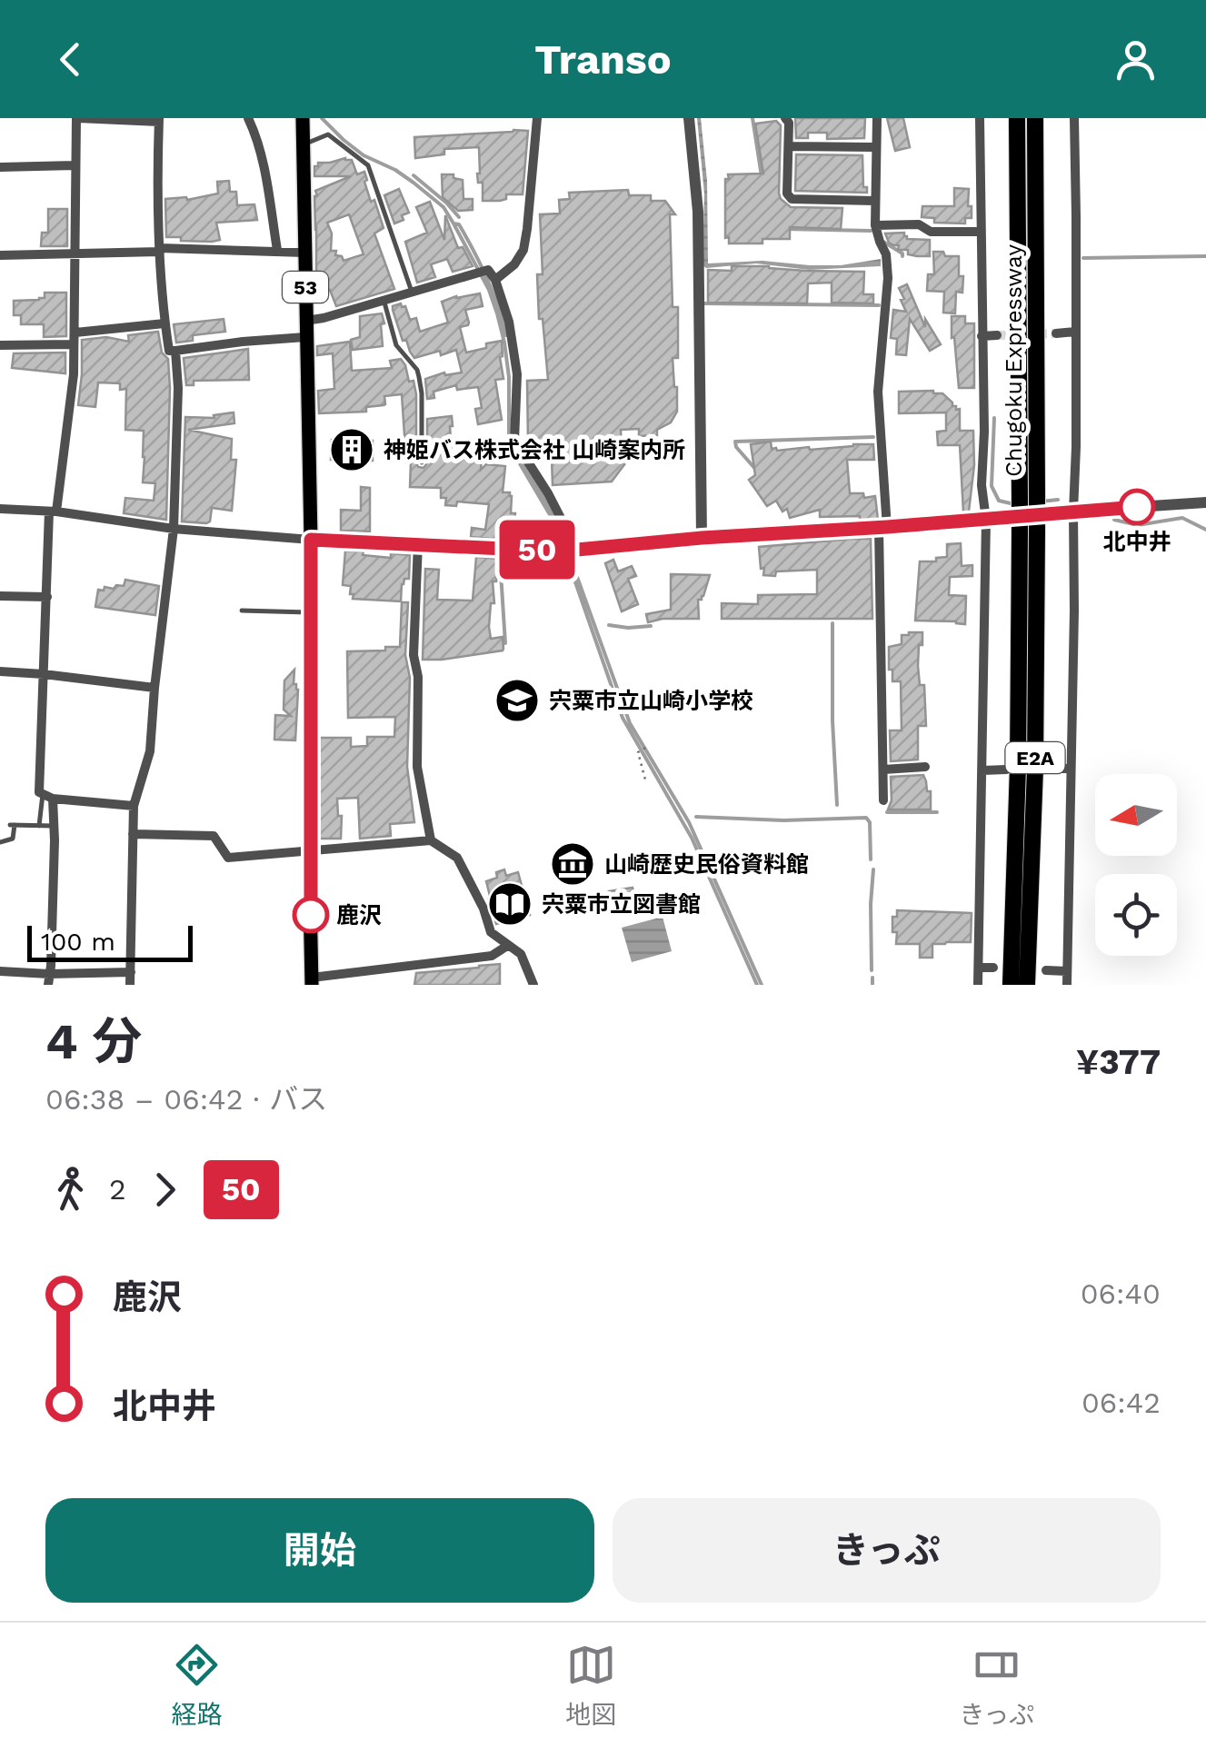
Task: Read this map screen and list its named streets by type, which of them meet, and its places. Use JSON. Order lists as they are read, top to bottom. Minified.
{"streets":{"highway":["Chugoku Expressway","E2A"],"main road":["53"]},"places":{"building":["神姫バス株式会社 山崎案内所"],"other":["北中井","鹿沢"],"school or university":["宍粟市立山崎小学校"],"museum":["山崎歴史民俗資料館"],"library":["宍粟市立図書館"]},"lines":["bus line 50"],"scale_bar":"100 m","north":"left","page":{"header":"Transo","on_map":"50","scale":"100 m","heading":["4 分","06:38 – 06:42 · バス","¥377"],"legs":["2","50"],"list":[{"name":"鹿沢","value":"06:40"},{"name":"北中井","value":"06:42"}],"buttons":["開始","きっぷ"],"tabs":["経路","地図","きっぷ"]}}
